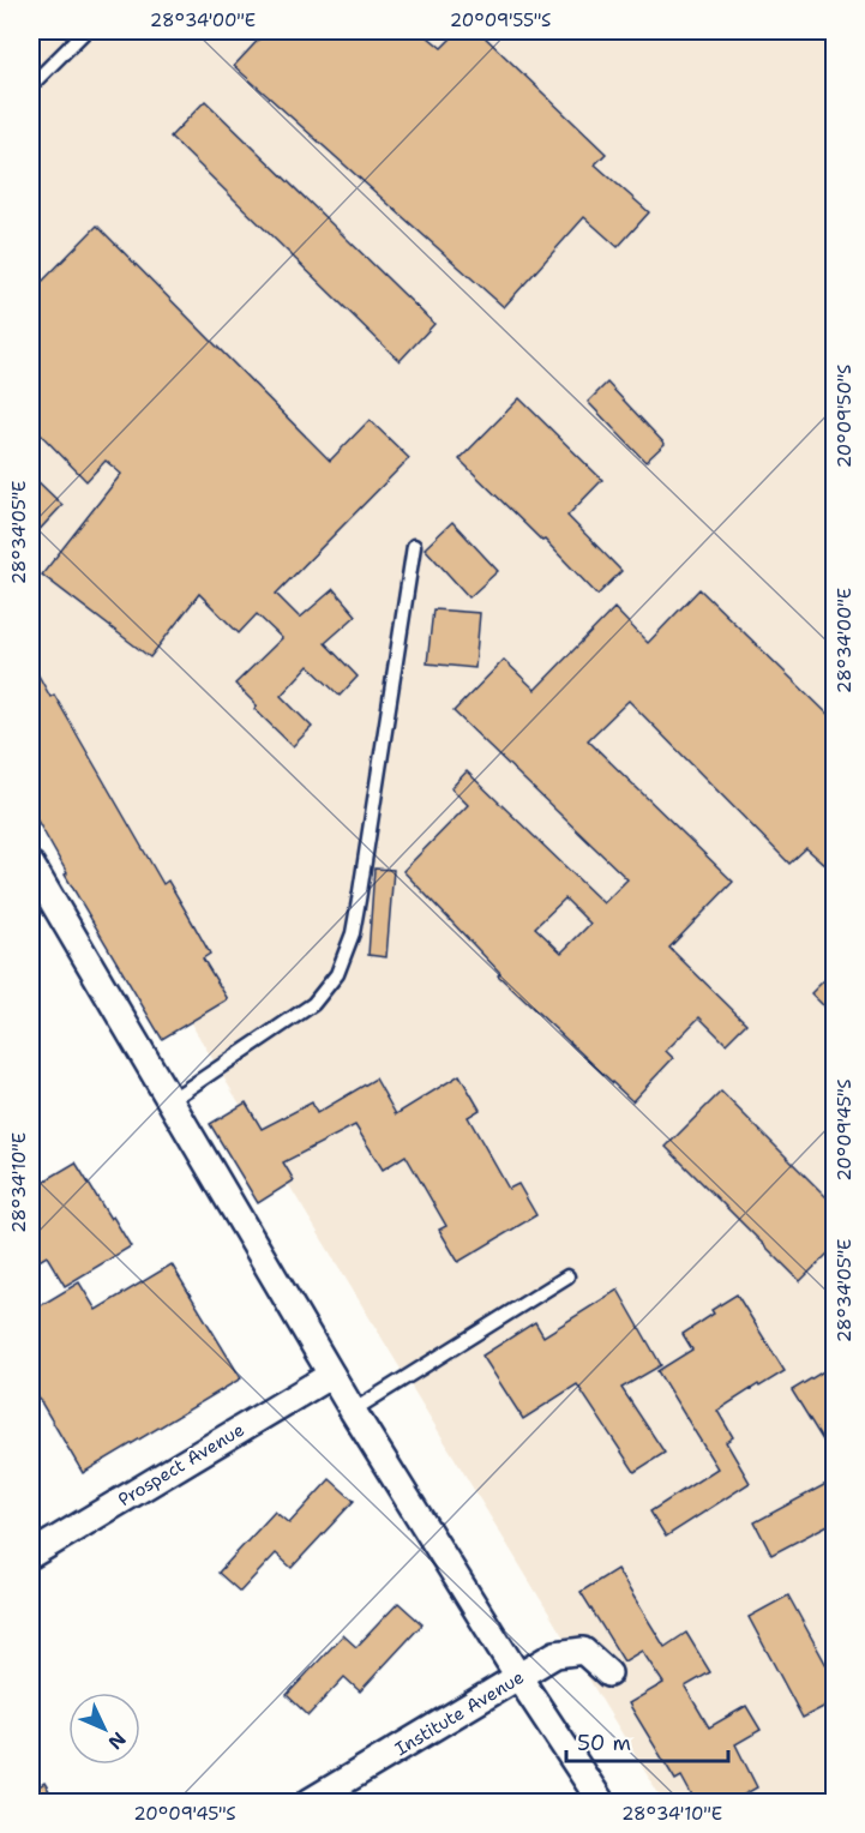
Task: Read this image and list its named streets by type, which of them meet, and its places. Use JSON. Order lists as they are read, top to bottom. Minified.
{"streets":{"street":["Prospect Avenue","Institute Avenue"]},"scale_bar":"50 m","north":"bottom right","coordinates":["28°34'00\"E","20°09'55\"S","20°09'50\"S","28°34'05\"E","20°09'45\"S","28°34'10\"E"]}
